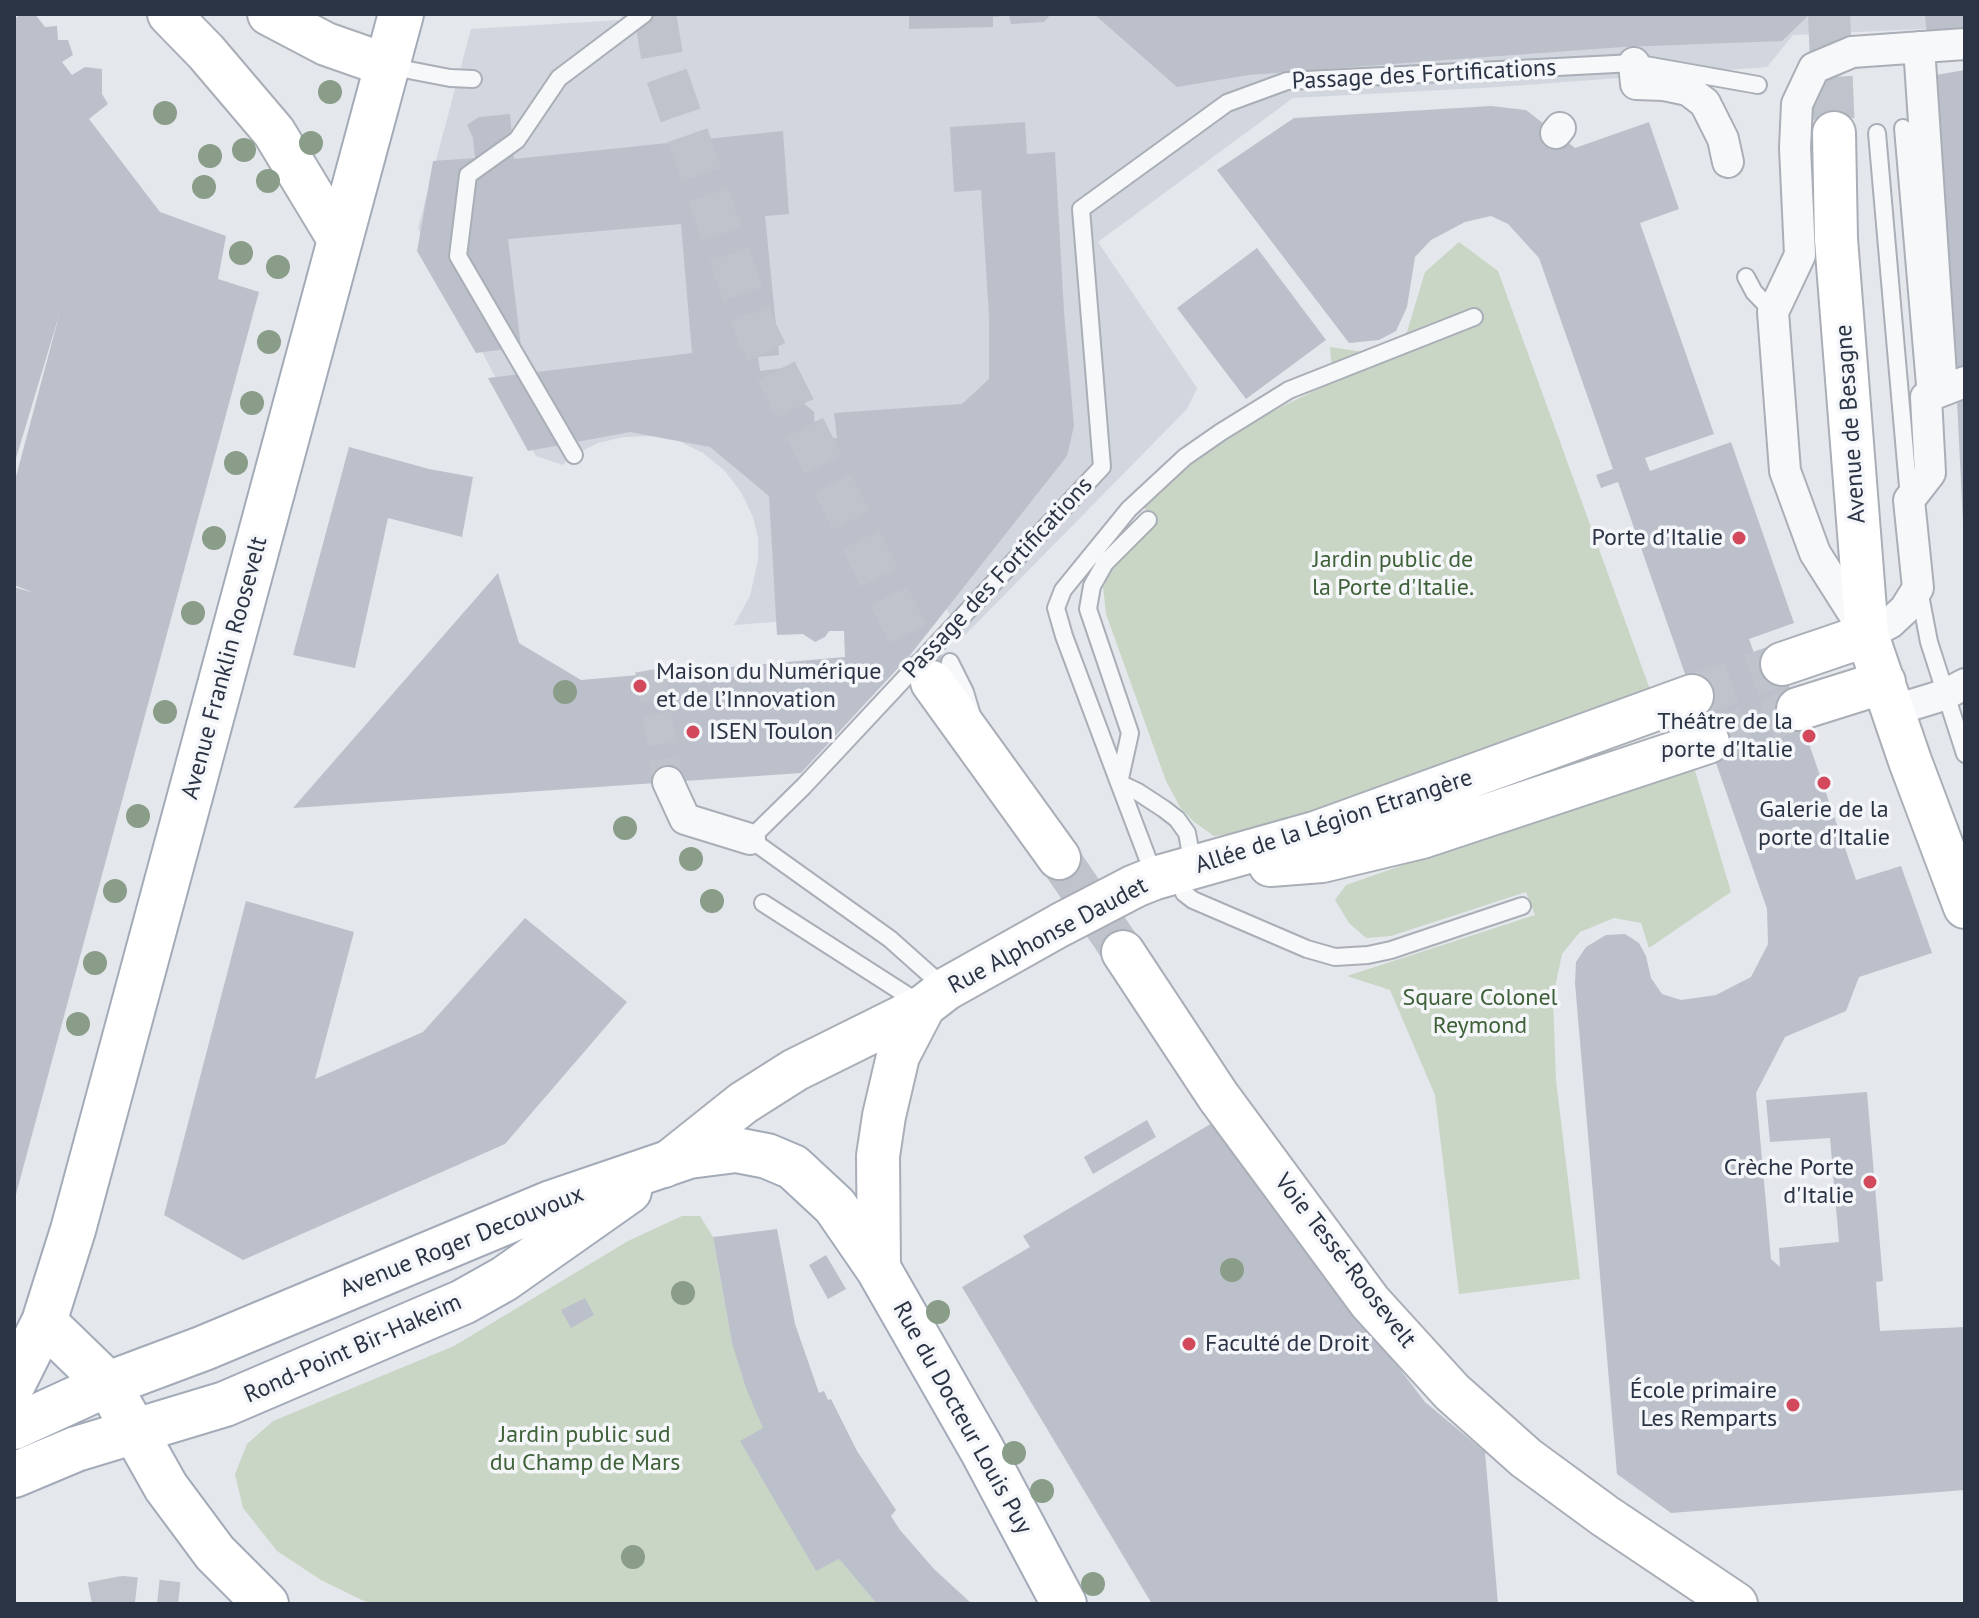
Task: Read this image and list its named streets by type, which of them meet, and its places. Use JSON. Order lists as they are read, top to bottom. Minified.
{"streets":{"main road":["Avenue Franklin Roosevelt","Avenue Roger Decouvoux","Rond-Point Bir-Hakeim","Rue du Docteur Louis Puy"],"street":["Avenue de Besagne","Allée de la Légion Etrangère","Rue Alphonse Daudet","Voie Tessé-Roosevelt"],"lane":["Passage des Fortifications"]},"crossings":[["Allée de la Légion Etrangère","Rue Alphonse Daudet"],["Rue Alphonse Daudet","Avenue Roger Decouvoux"],["Rue Alphonse Daudet","Rond-Point Bir-Hakeim"],["Rue Alphonse Daudet","Rue du Docteur Louis Puy"],["Avenue Roger Decouvoux","Rond-Point Bir-Hakeim"],["Avenue Roger Decouvoux","Rue du Docteur Louis Puy"]],"parks":["Jardin public de la Porte d'Italie.","Square Colonel Reymond","Jardin public sud du Champ de Mars"],"places":["Porte d'Italie","Maison du Numérique et de l’Innovation","ISEN Toulon","Théâtre de la porte d'Italie","Galerie de la porte d'Italie","Crèche Porte d'Italie","Faculté de Droit","École primaire Les Remparts"]}
